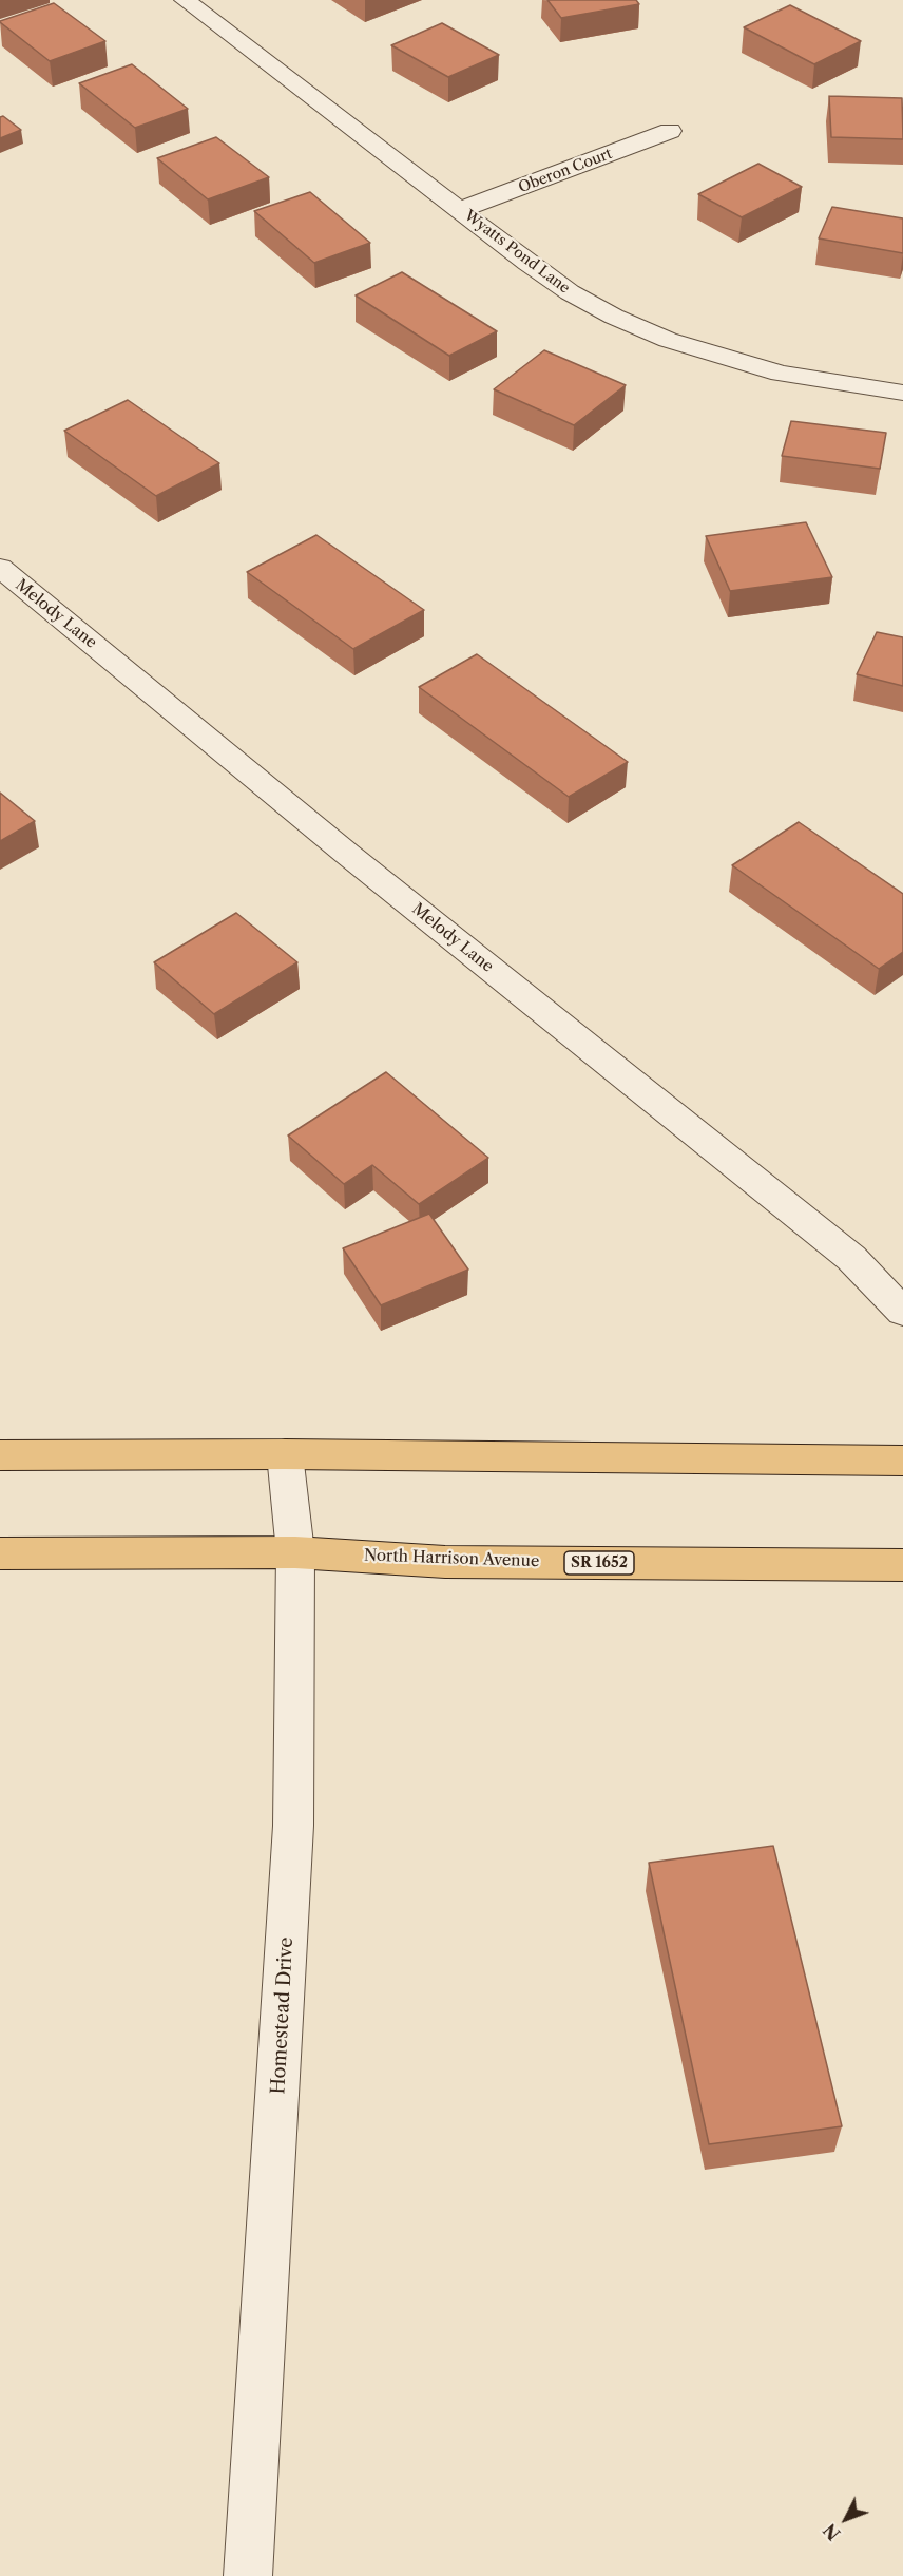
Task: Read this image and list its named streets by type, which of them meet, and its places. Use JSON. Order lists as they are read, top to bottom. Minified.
{"streets":{"main road":["North Harrison Avenue","SR 1652"],"street":["Oberon Court","Wyatts Pond Lane","Melody Lane","Homestead Drive"]},"crossings":[["Oberon Court","Wyatts Pond Lane"],["North Harrison Avenue","Homestead Drive"]],"north":"bottom left"}
